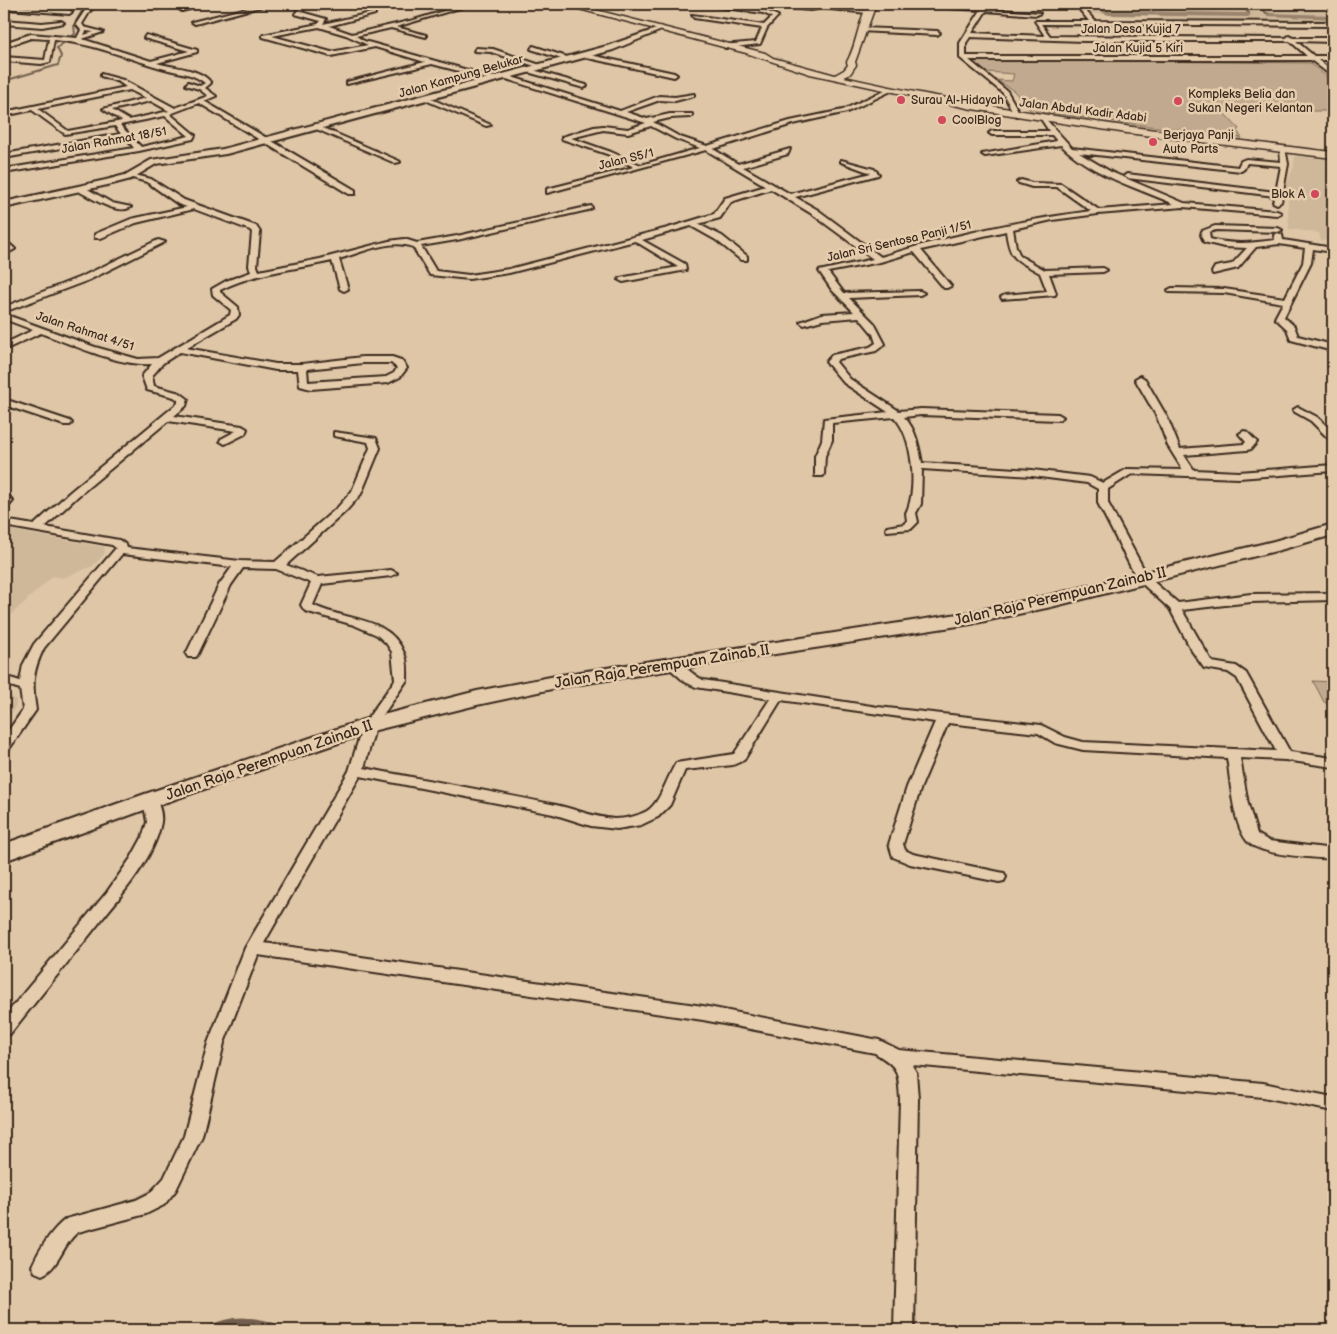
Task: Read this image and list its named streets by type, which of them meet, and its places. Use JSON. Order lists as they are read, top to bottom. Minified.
{"streets":{"main road":["Jalan Abdul Kadir Adabi","Jalan Raja Perempuan Zainab II"],"street":["Jalan Desa Kujid 7","Jalan Kujid 5 Kiri","Jalan Kampung Belukar","Jalan Rahmat 18/51","Jalan S5/1","Jalan Sri Sentosa Panji 1/51","Jalan Rahmat 4/51"]},"crossings":[["Jalan Kampung Belukar","Jalan Abdul Kadir Adabi"],["Jalan Abdul Kadir Adabi","Jalan S5/1"]],"places":["Surau Al-Hidayah","Kompleks Belia dan Sukan Negeri Kelantan","CoolBlog","Berjaya Panji Auto Parts","Blok A"]}
